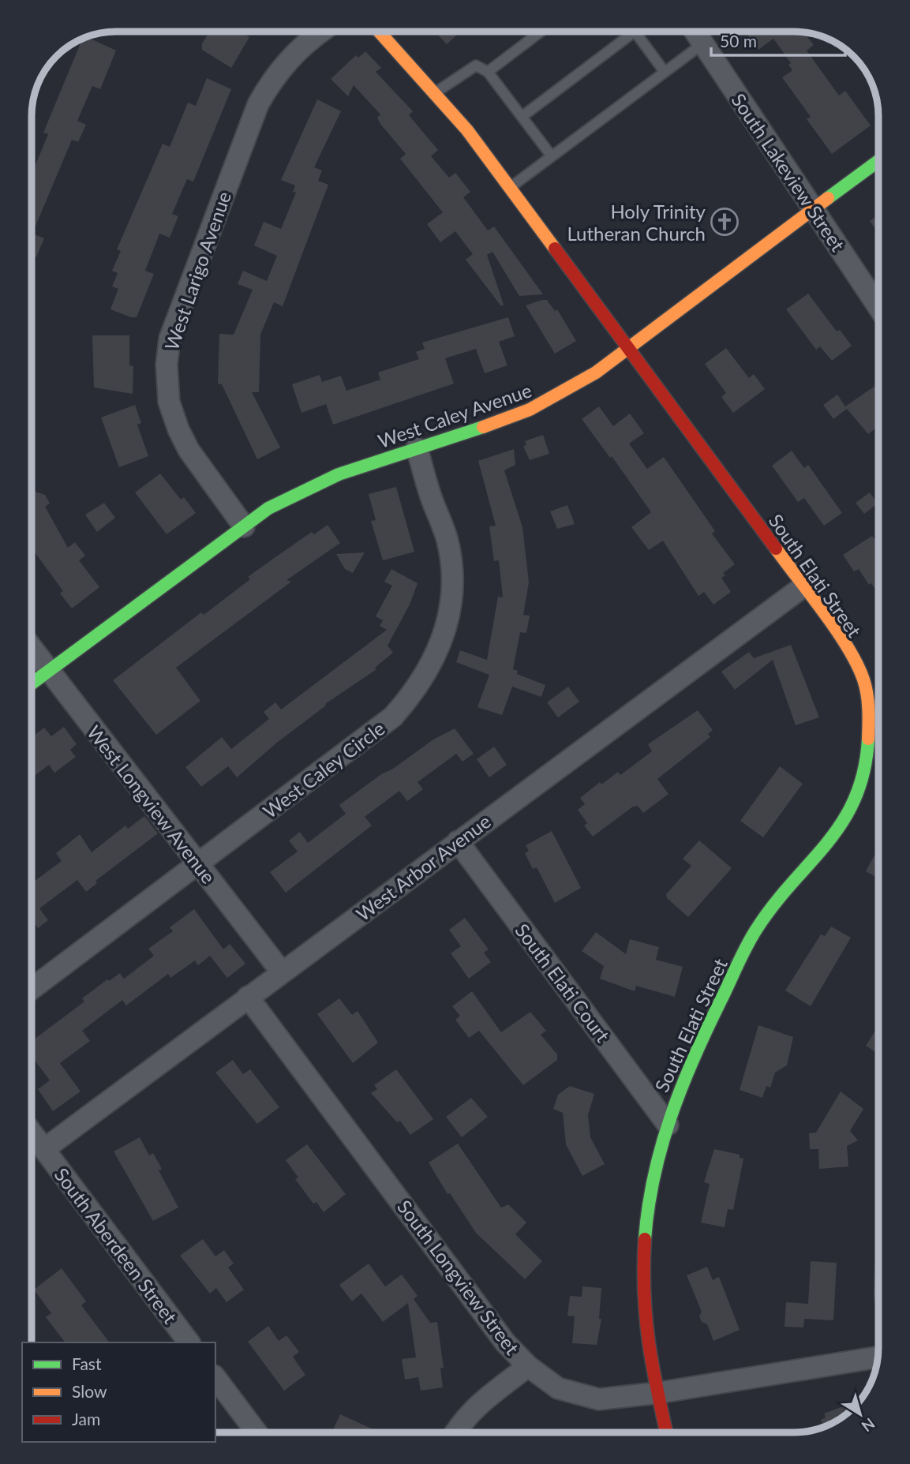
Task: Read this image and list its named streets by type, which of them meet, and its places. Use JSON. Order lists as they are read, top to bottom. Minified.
{"streets":{"street":["South Lakeview Street","West Larigo Avenue","West Caley Avenue","South Elati Street","West Caley Circle","West Longview Avenue","West Arbor Avenue","South Elati Court","South Aberdeen Street","South Longview Street"]},"crossings":[["South Lakeview Street","West Caley Avenue"],["West Larigo Avenue","West Caley Avenue"],["West Caley Avenue","South Elati Street"],["West Caley Avenue","West Caley Circle"],["West Caley Avenue","West Longview Avenue"],["South Elati Street","West Arbor Avenue"],["South Elati Street","South Elati Court"],["South Elati Street","South Longview Street"],["West Caley Circle","West Longview Avenue"],["West Longview Avenue","West Arbor Avenue"],["West Arbor Avenue","South Elati Court"],["West Arbor Avenue","South Aberdeen Street"],["West Arbor Avenue","South Longview Street"]],"places":{"church":["Holy Trinity Lutheran Church"]},"legend":["Fast","Slow","Jam"],"scale_bar":"50 m","north":"bottom right"}
